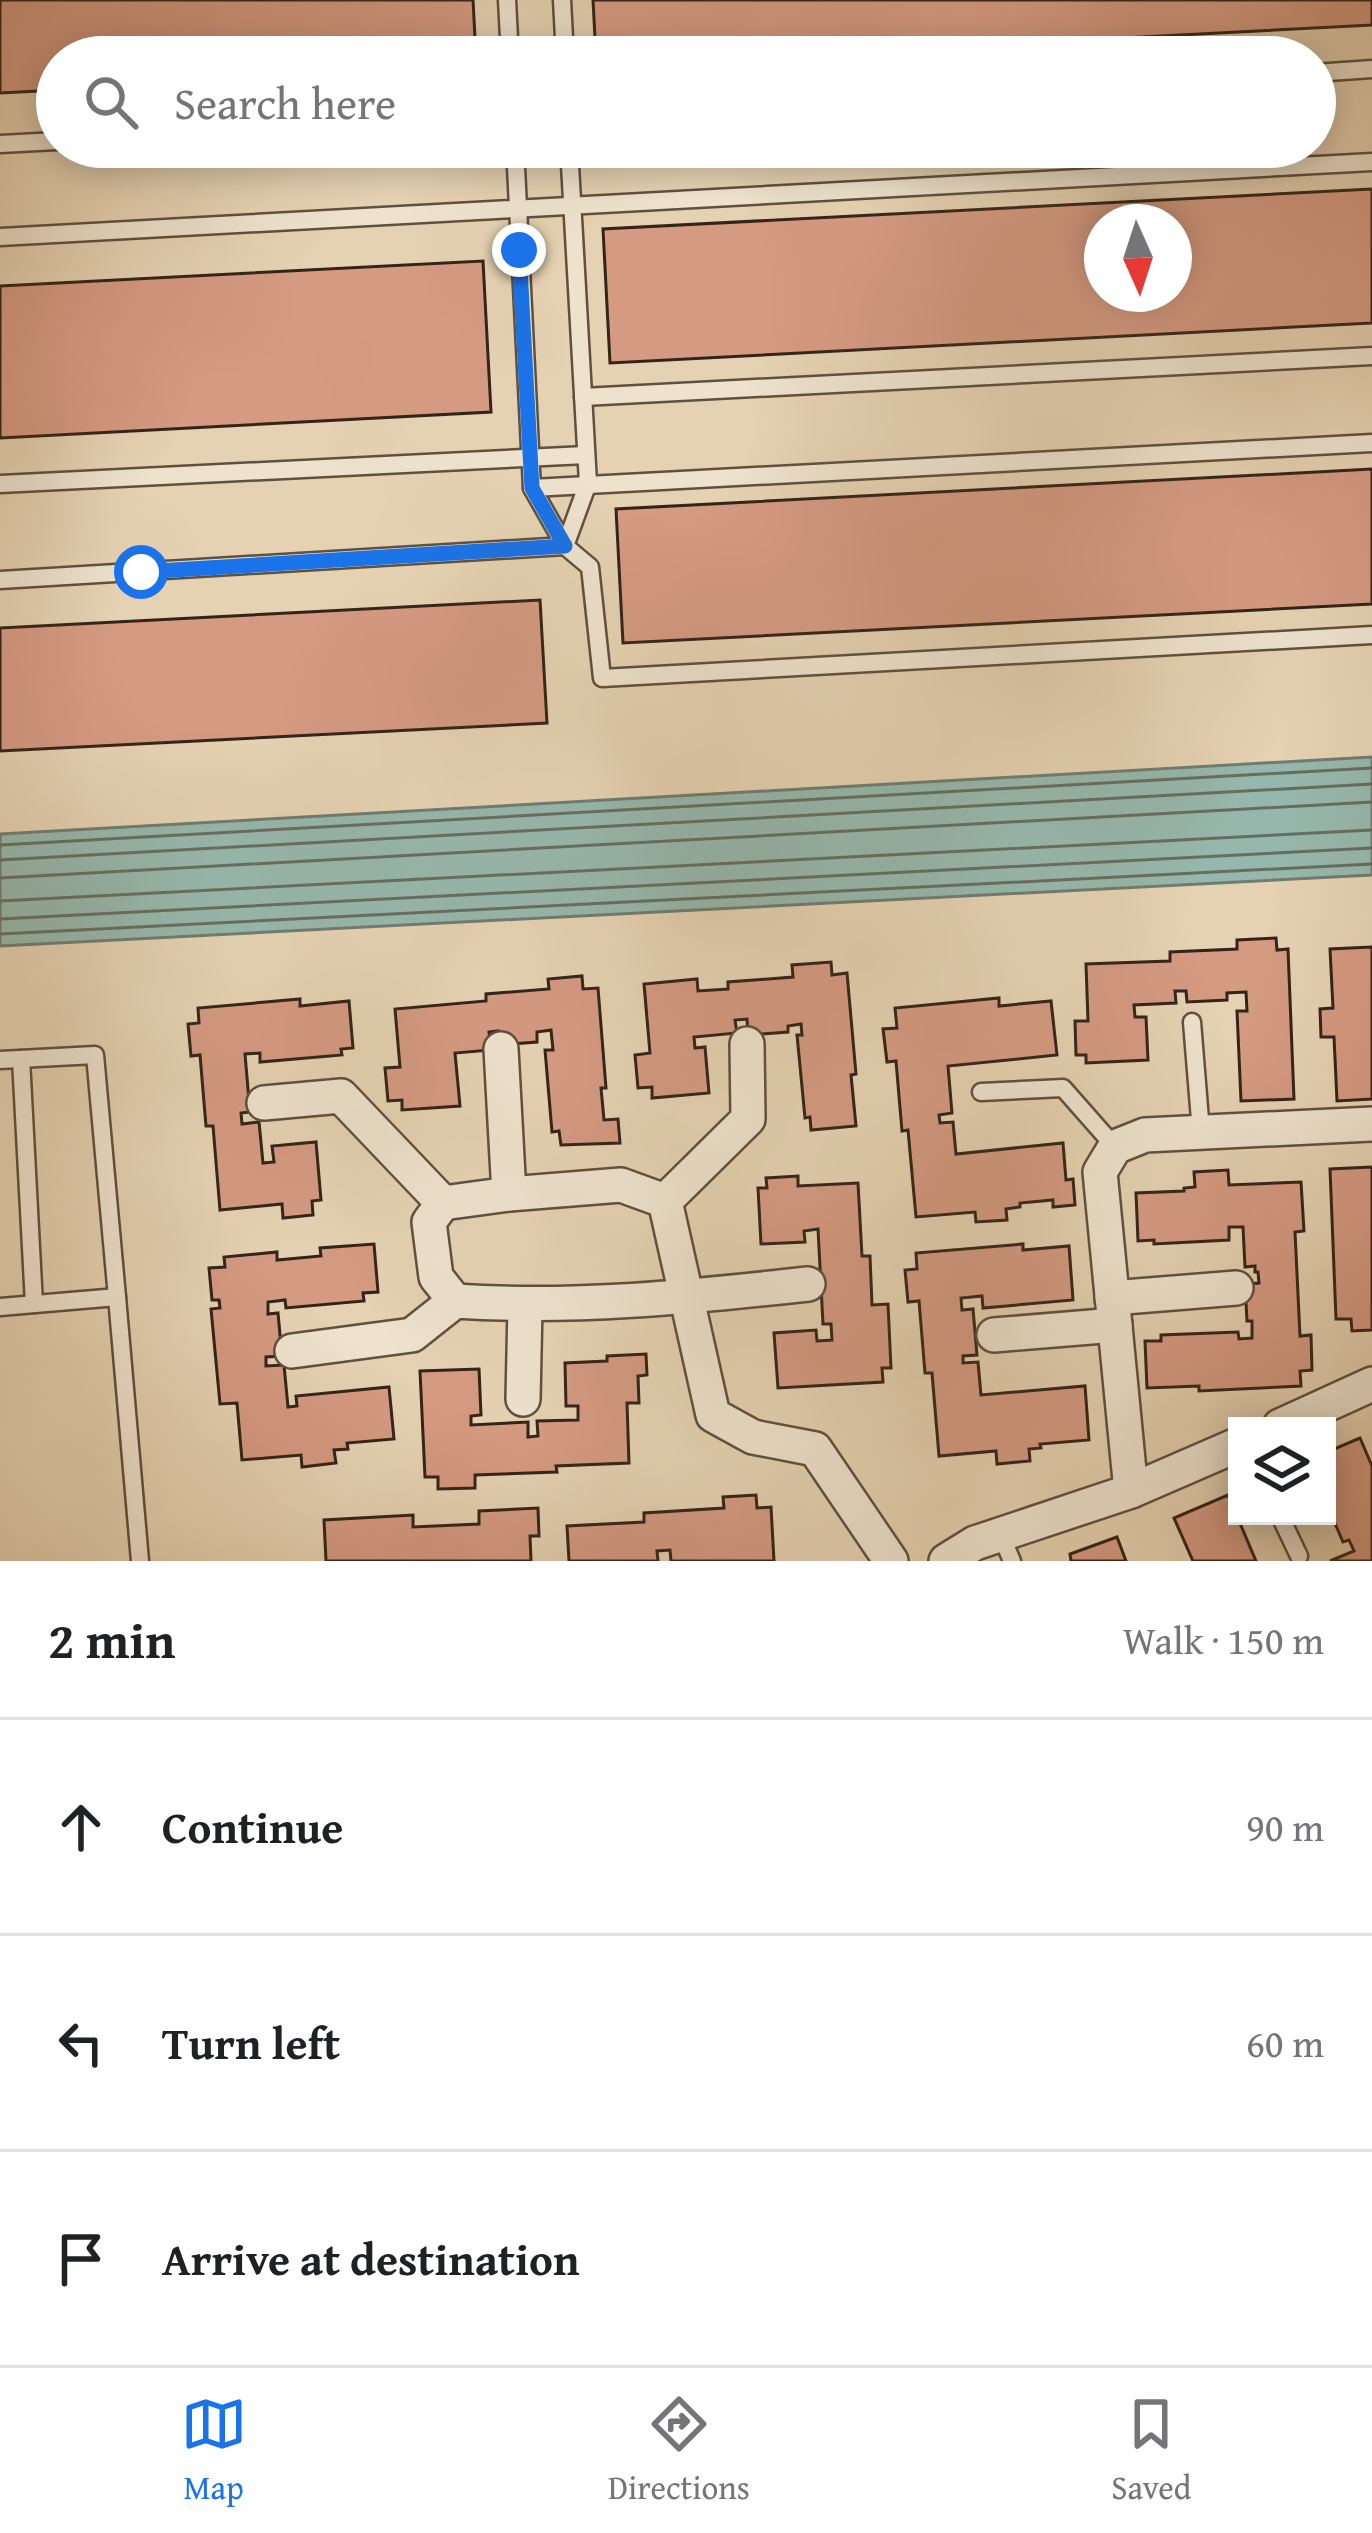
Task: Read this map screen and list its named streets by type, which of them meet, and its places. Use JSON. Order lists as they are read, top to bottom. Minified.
{"north":"bottom","page":{"search":"Search here","heading":["2 min","Walk · 150 m"],"list":[["Continue","90 m"],["Turn left","60 m"],"Arrive at destination"],"nav":["Map","Directions","Saved"]}}
